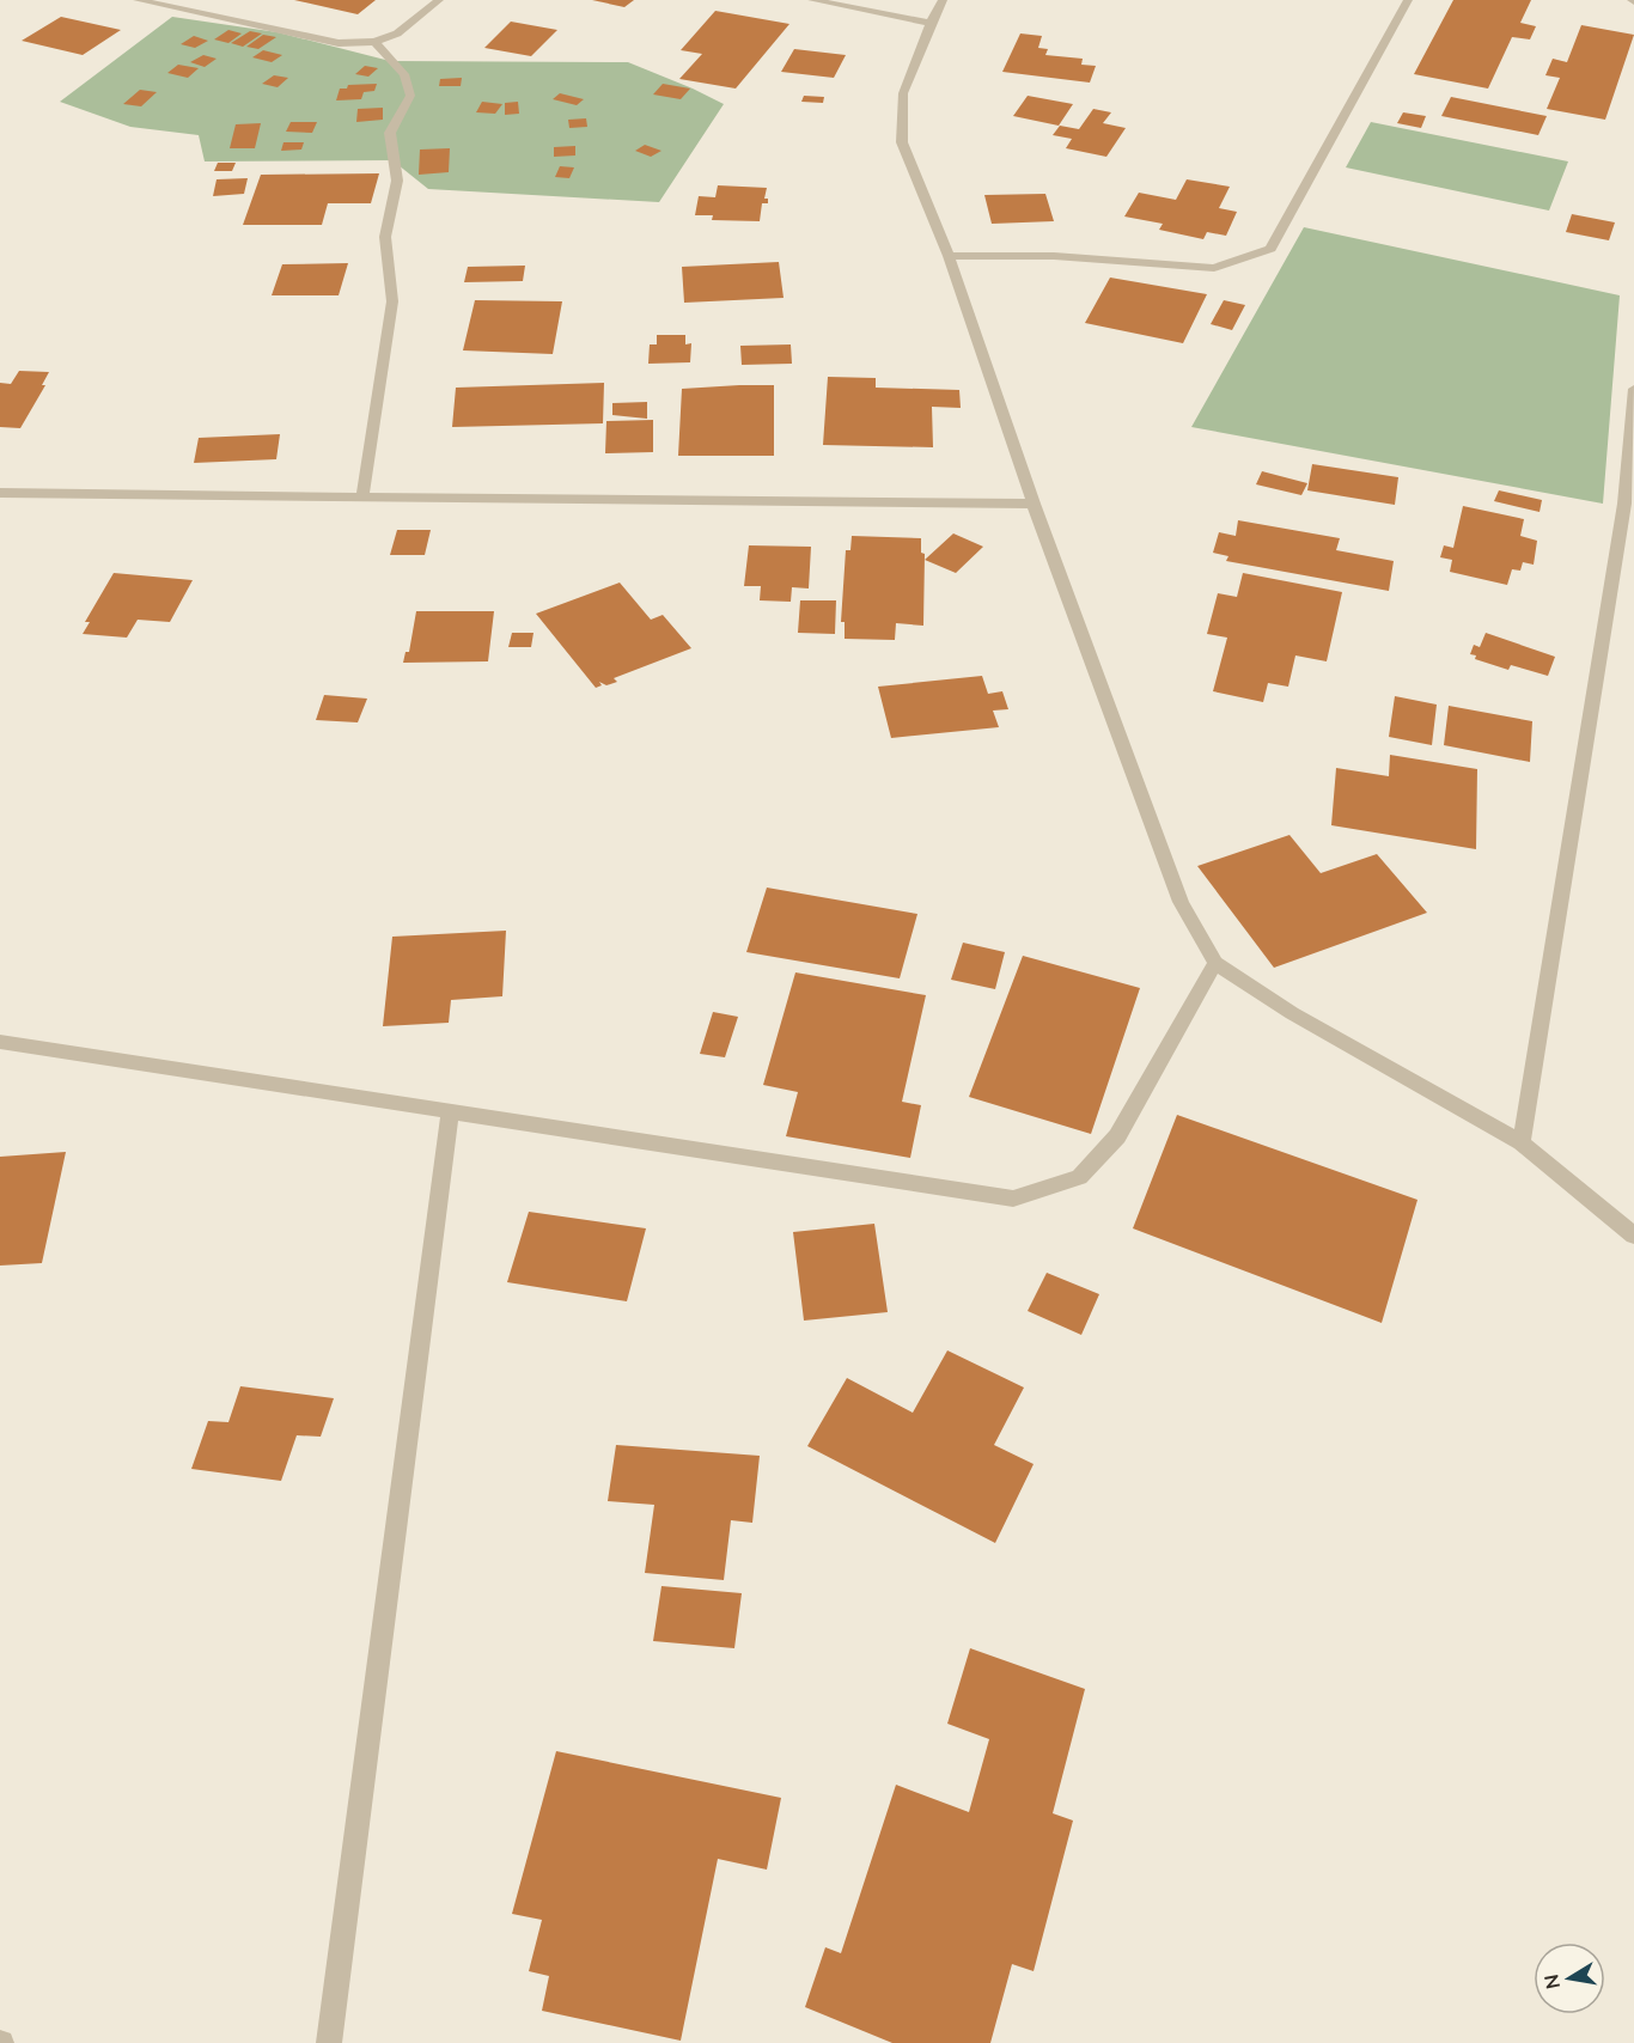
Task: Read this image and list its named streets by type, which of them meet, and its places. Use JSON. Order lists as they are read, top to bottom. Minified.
{"north":"left"}
